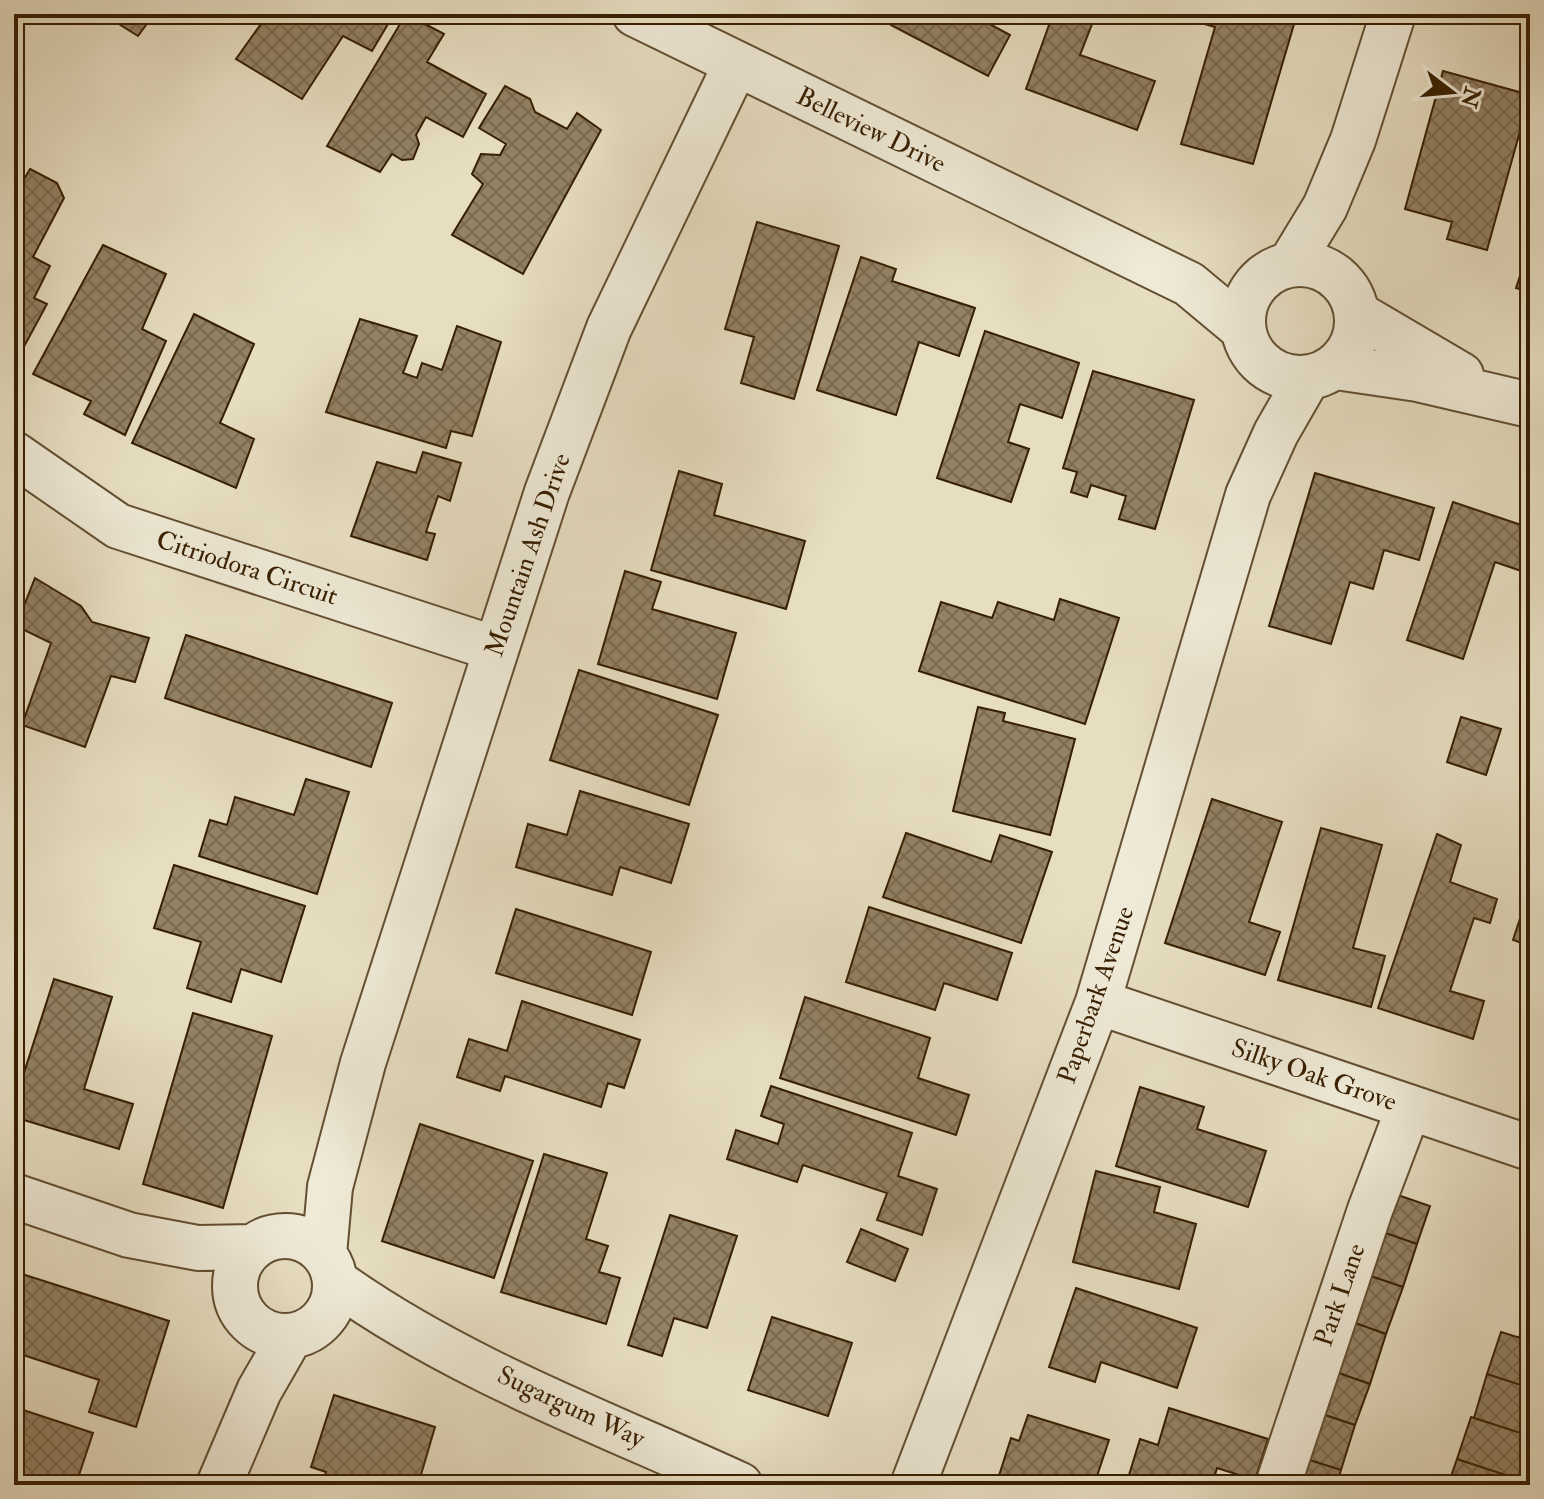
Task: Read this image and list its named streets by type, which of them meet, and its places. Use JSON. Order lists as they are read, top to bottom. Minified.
{"streets":{"street":["Belleview Drive","Mountain Ash Drive","Citriodora Circuit","Paperbark Avenue","Silky Oak Grove","Park Lane","Sugargum Way"]},"crossings":[["Belleview Drive","Mountain Ash Drive"],["Belleview Drive","Paperbark Avenue"],["Mountain Ash Drive","Citriodora Circuit"],["Mountain Ash Drive","Sugargum Way"],["Paperbark Avenue","Silky Oak Grove"],["Silky Oak Grove","Park Lane"]],"north":"right"}
